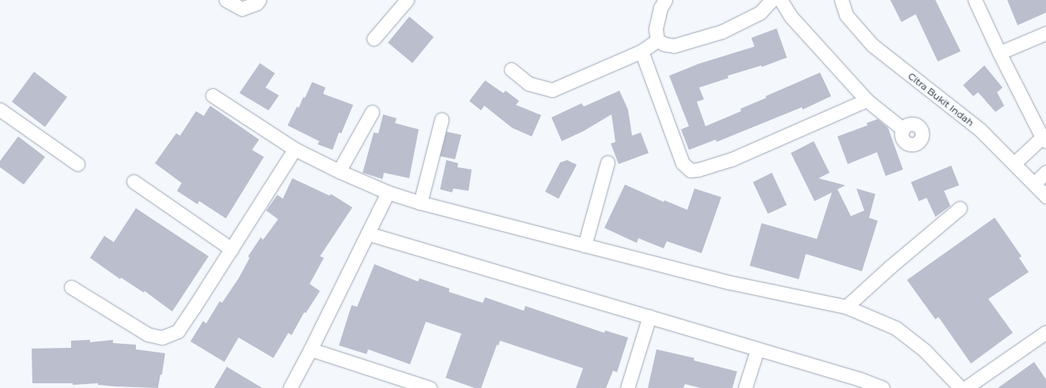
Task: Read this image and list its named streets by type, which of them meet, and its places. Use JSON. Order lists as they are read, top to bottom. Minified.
{"streets":{"street":["Citra Bukit Indah"]}}
